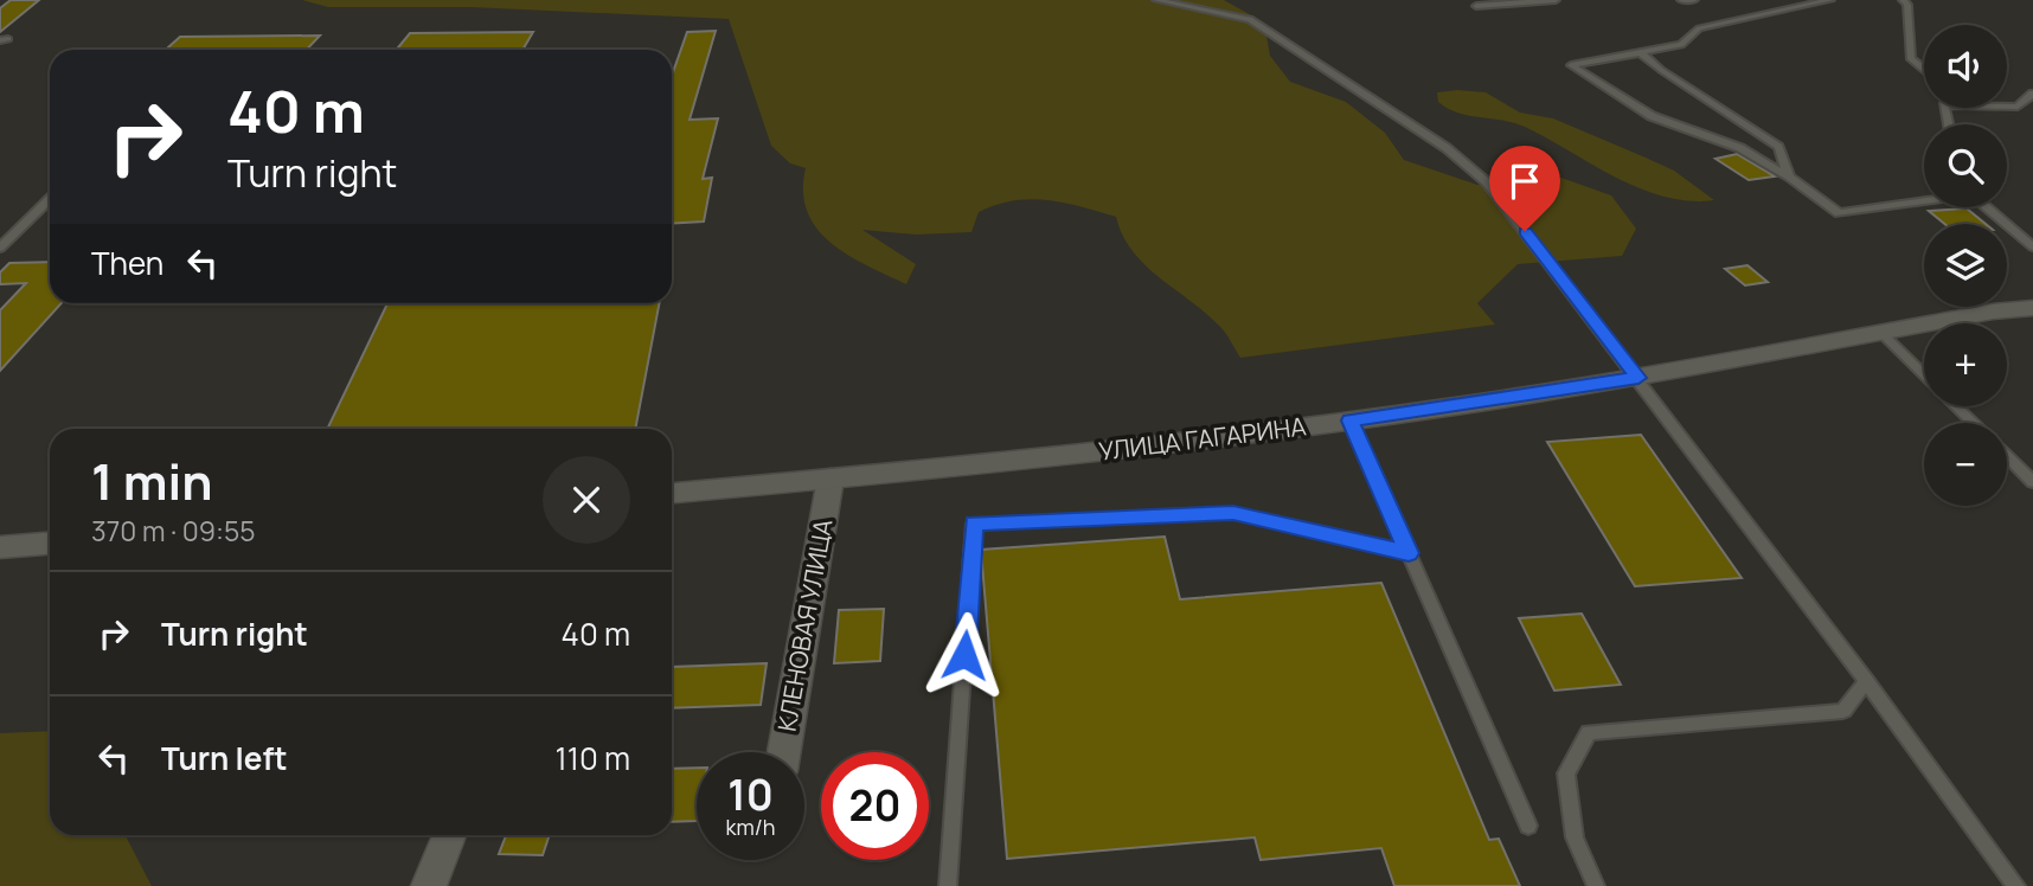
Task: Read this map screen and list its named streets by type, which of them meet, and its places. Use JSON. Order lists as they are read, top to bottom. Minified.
{"streets":{"street":["УЛИЦА ГАГАРИНА","КЛЕНОВАЯ УЛИЦА"]},"crossings":[["УЛИЦА ГАГАРИНА","КЛЕНОВАЯ УЛИЦА"]],"page":{"map_buttons":["+","−"],"turn":["40 m","Turn right"],"then":"Then","heading":["1 min","370 m · 09:55"],"list":[{"name":"Turn right","value":"40 m"},{"name":"Turn left","value":"110 m"}],"speed":"10 km/h","limit":"20"}}
